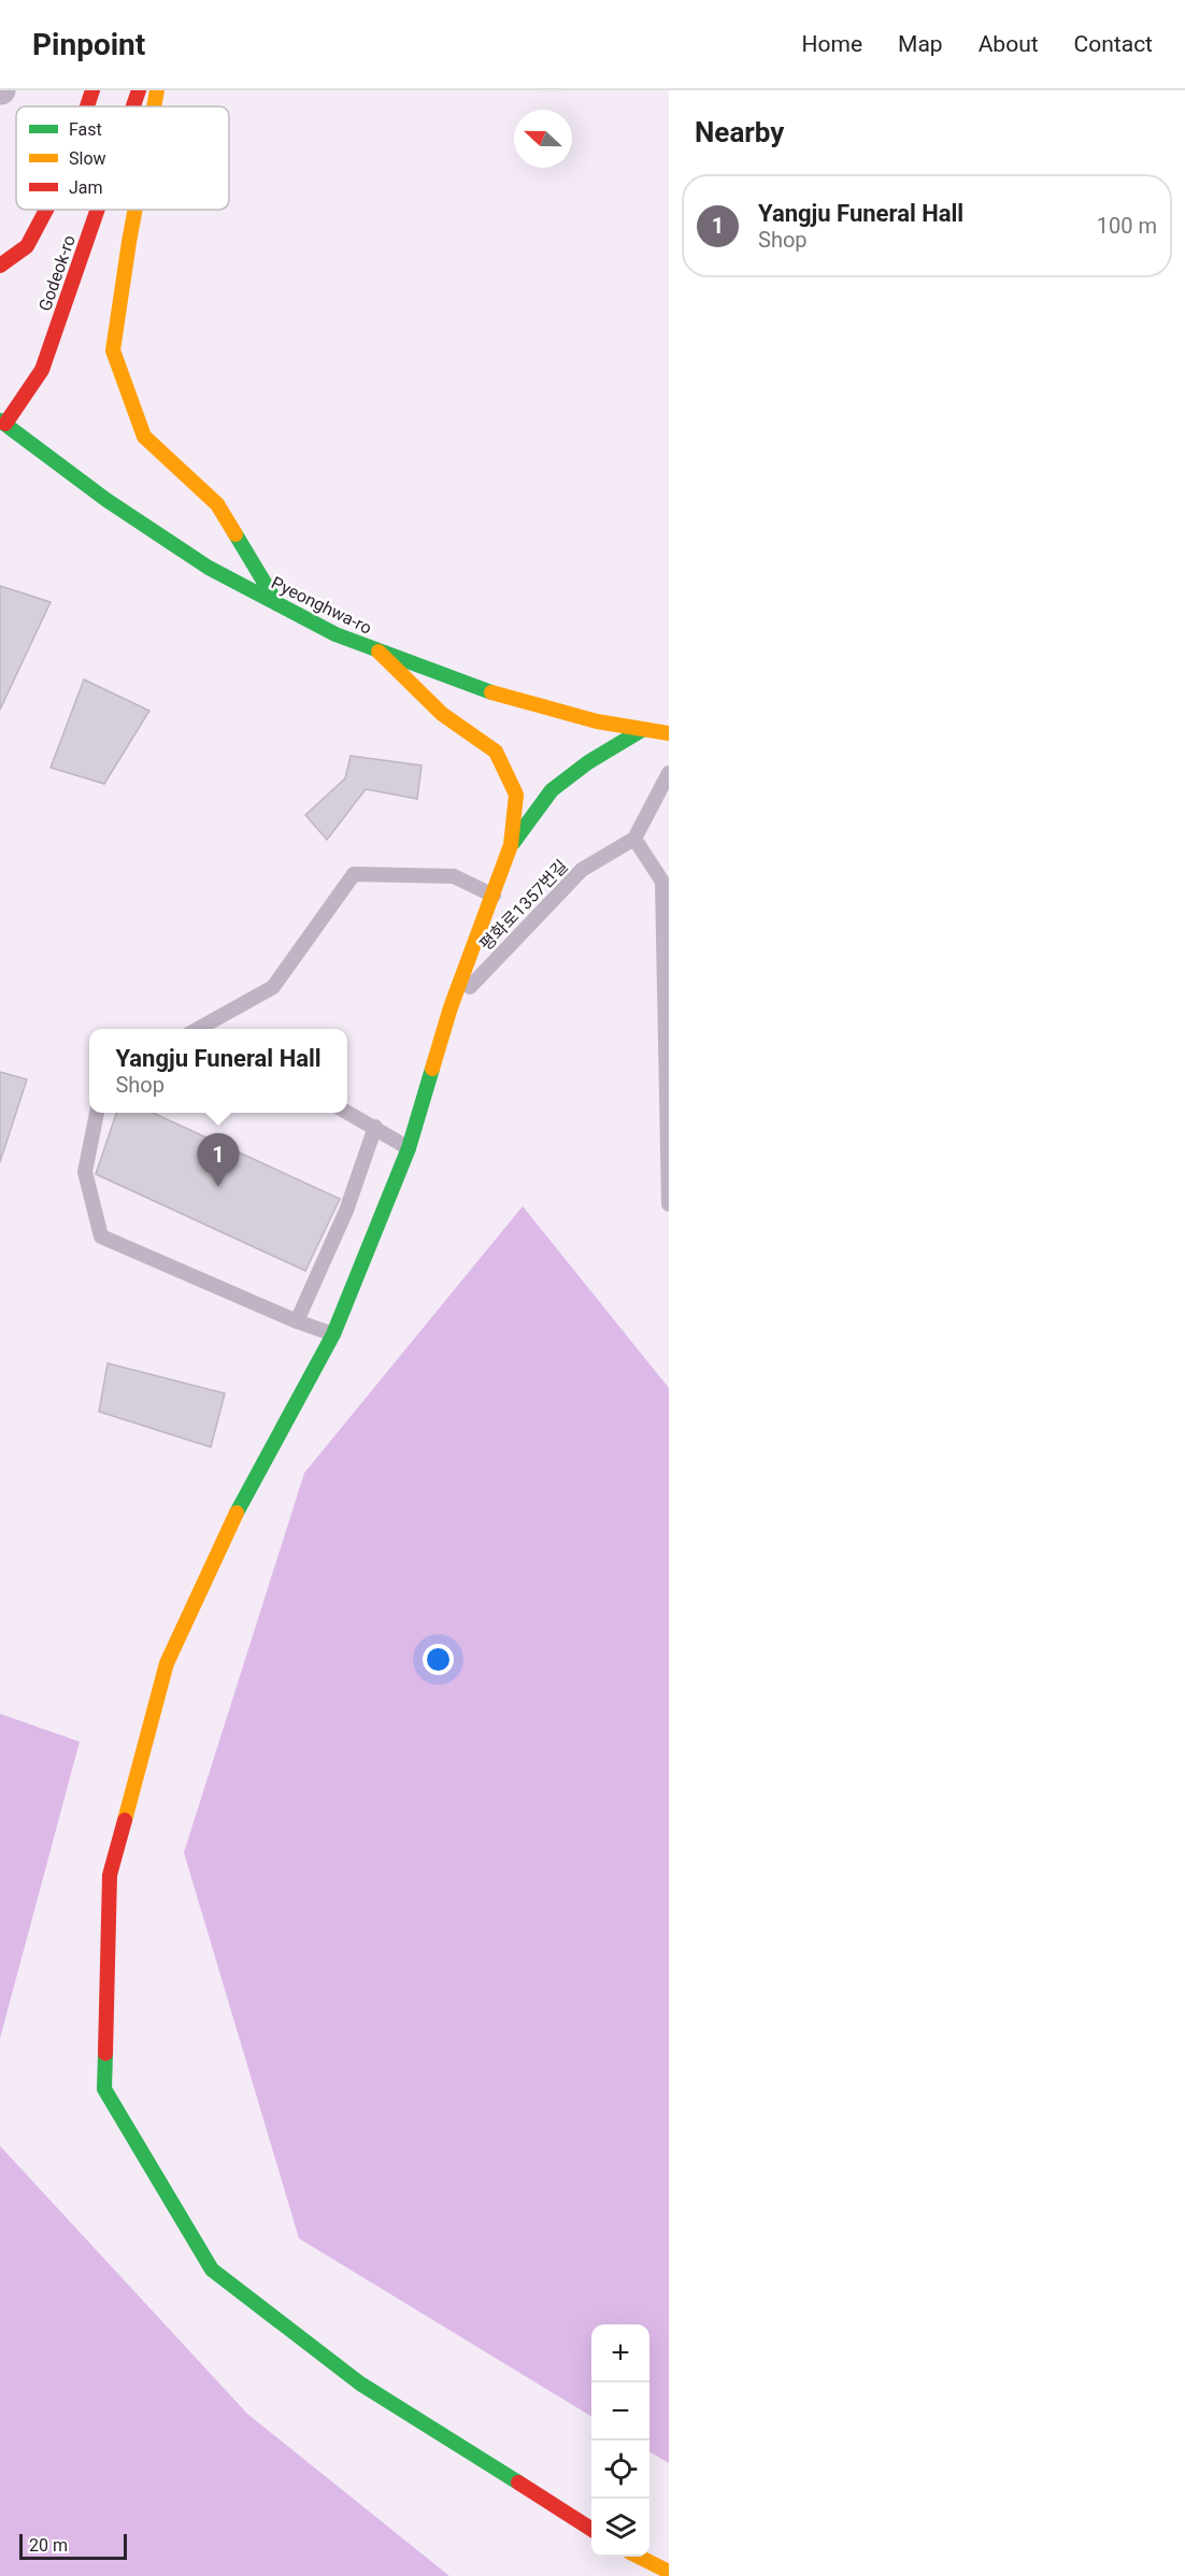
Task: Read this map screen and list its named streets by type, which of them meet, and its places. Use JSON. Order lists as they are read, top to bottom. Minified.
{"streets":{"main road":["Godeok-ro","Pyeonghwa-ro"],"lane":["평화로1357번길"]},"crossings":[["Godeok-ro","Pyeonghwa-ro"]],"legend":["Fast","Slow","Jam"],"scale_bar":"20 m","north":"left","page":{"header":"Pinpoint","nav":["Home","Map","About","Contact"],"heading":"Nearby","list":[{"mark":"1","name":"Yangju Funeral Hall","note":"Shop","value":"100 m"}],"popup":["Yangju Funeral Hall","Shop"],"pins":"1","map_buttons":["+","−"],"scale":"20 m"}}
